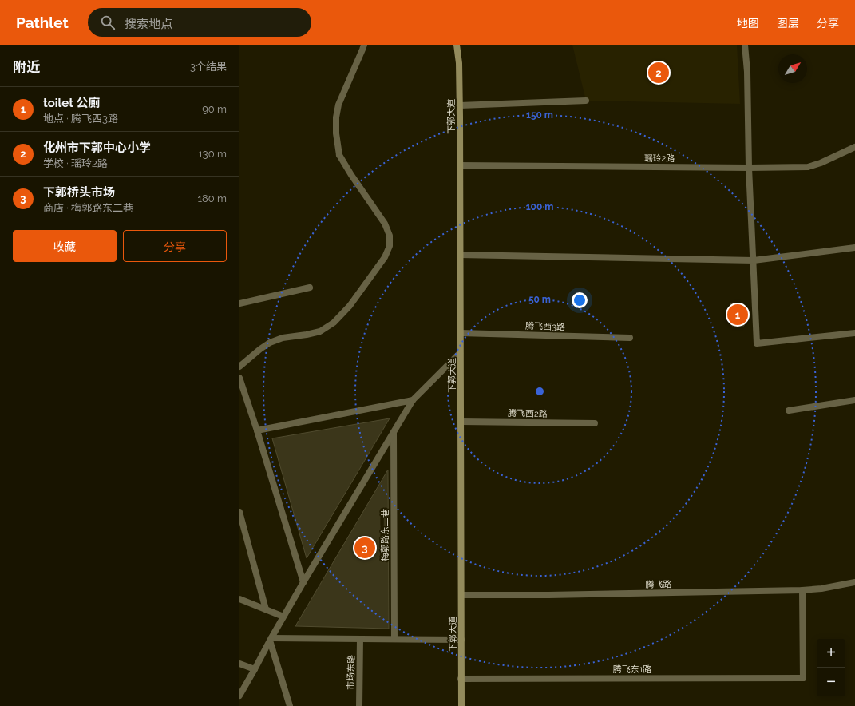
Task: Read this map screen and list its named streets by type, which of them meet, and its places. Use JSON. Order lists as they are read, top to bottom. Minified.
{"streets":{"main road":["下郭大道"],"street":["瑶玲2路","腾飞西3路","腾飞西2路","梅郭路东二巷","腾飞路","腾飞东1路","市场东路"]},"crossings":[["下郭大道","瑶玲2路"],["下郭大道","腾飞西3路"],["下郭大道","腾飞西2路"],["下郭大道","腾飞路"],["下郭大道","腾飞东1路"],["腾飞路","腾飞东1路"]],"north":"top right","page":{"header":"Pathlet","search":"搜索地点","nav":["地图","图层","分享"],"heading":["附近","3个结果"],"pins":["2","1","3"],"list":[{"mark":"1","name":"toilet 公廁","note":"地点 · 腾飞西3路","value":"90 m"},{"mark":"2","name":"化州市下郭中心小学","note":"学校 · 瑶玲2路","value":"130 m"},{"mark":"3","name":"下郭桥头市场","note":"商店 · 梅郭路东二巷","value":"180 m"}],"buttons":["收藏","分享"],"map_buttons":["+","−"]},"rings":["150 m","100 m","50 m"]}
